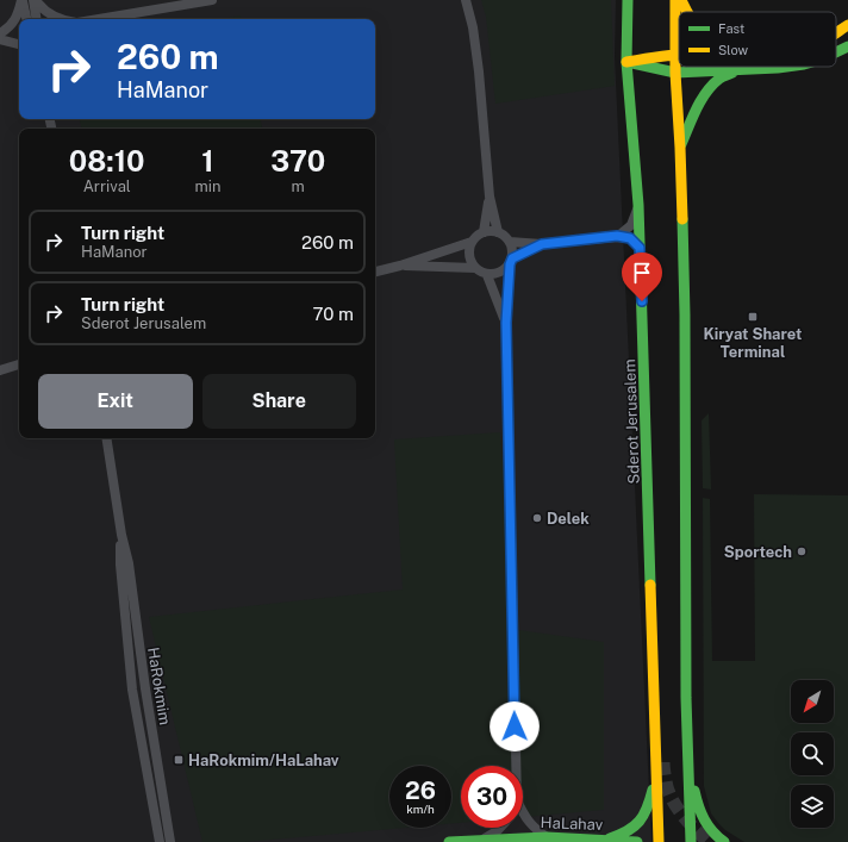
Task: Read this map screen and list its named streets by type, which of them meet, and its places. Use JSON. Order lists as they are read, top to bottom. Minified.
{"streets":{"main road":["Sderot Jerusalem","HaLahav"],"street":["HaRokmim"]},"places":{"transit":["Kiryat Sharet Terminal","HaRokmim/HaLahav"],"other":["Delek","Sportech"]},"legend":["Fast","Slow"],"north":"bottom left","page":{"turn":["260 m","HaManor"],"eta":["08:10","Arrival","1","min","370","m"],"list":[{"name":"Turn right","note":"HaManor","value":"260 m"},{"name":"Turn right","note":"Sderot Jerusalem","value":"70 m"}],"buttons":["Exit","Share"],"speed":"26 km/h","limit":"30"}}
